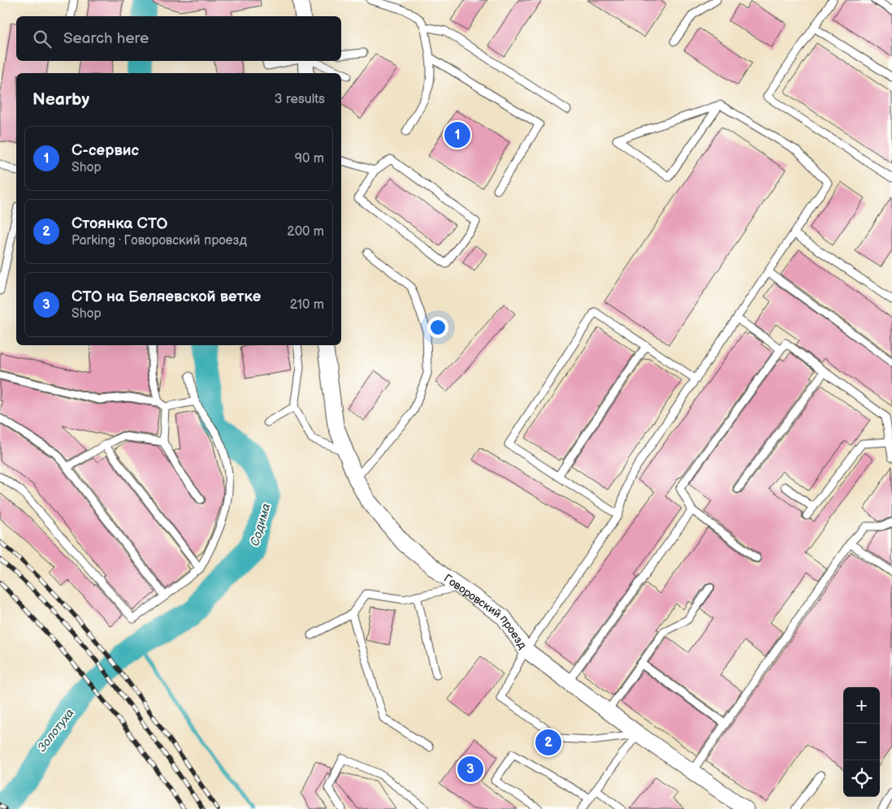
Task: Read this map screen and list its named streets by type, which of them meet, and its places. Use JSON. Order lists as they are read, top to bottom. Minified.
{"streets":{"street":["Говоровский проезд"]},"water":["Содима","Золотуха"],"page":{"search":"Search here","heading":["Nearby","3 results"],"pins":["1","2","3"],"list":[{"mark":"1","name":"С-сервис","note":"Shop","value":"90 m"},{"mark":"2","name":"Стоянка СТО","note":"Parking · Говоровский проезд","value":"200 m"},{"mark":"3","name":"СТО на Беляевской ветке","note":"Shop","value":"210 m"}],"map_buttons":["+","−"]}}
